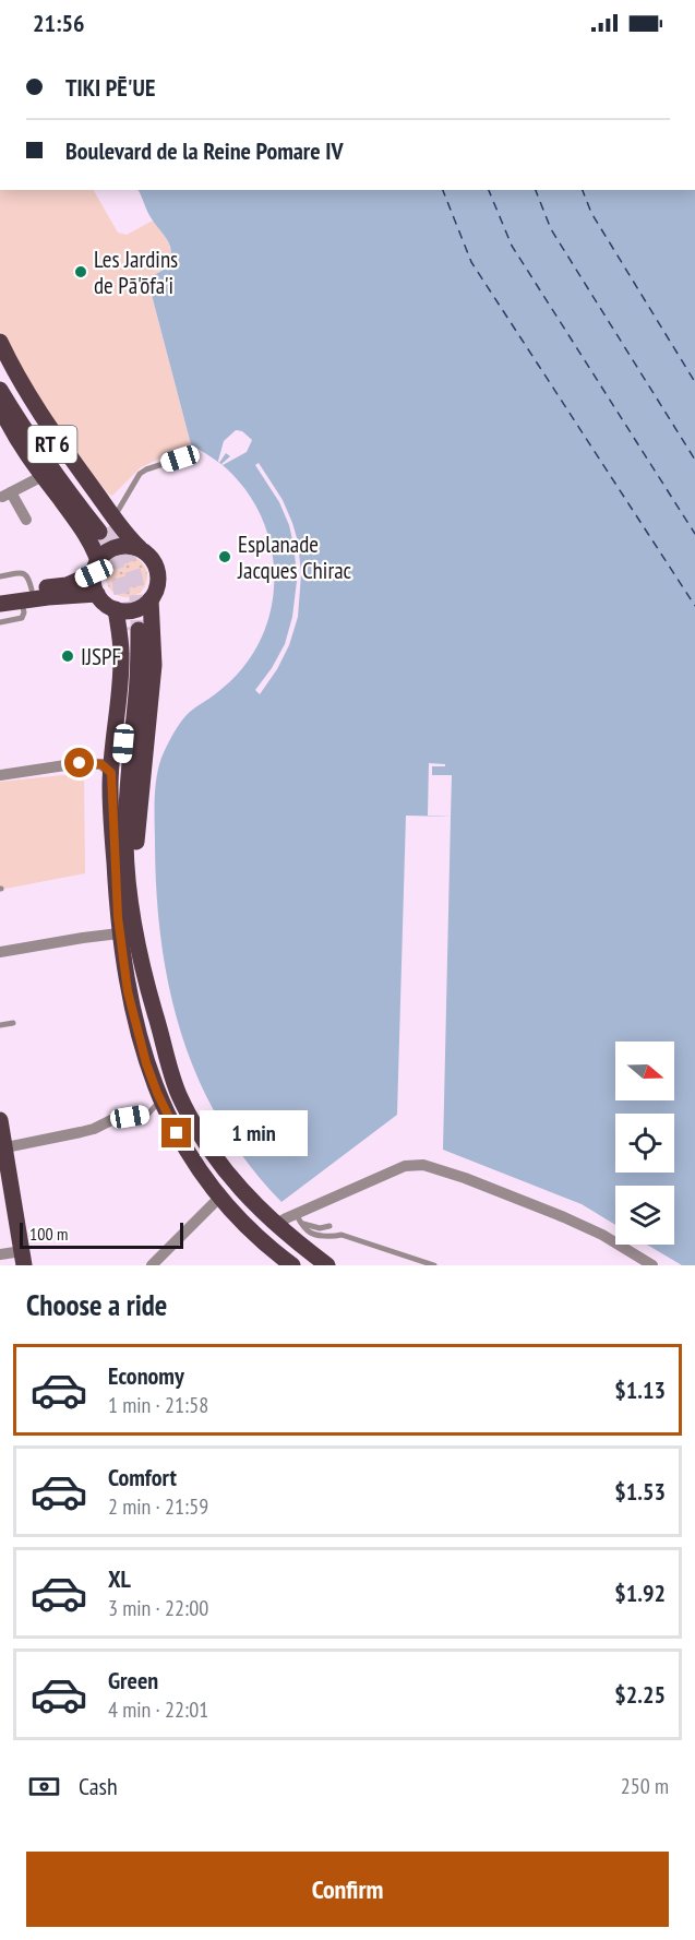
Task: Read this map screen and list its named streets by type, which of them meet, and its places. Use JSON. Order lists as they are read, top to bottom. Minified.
{"streets":{"main road":["RT 6"]},"places":["Les Jardins de Pā'ōfa'i","Esplanade Jacques Chirac","IJSPF"],"scale_bar":"100 m","north":"right","page":{"status":"21:56","banner":["TIKI PĒ'UE","Boulevard de la Reine Pomare IV"],"bubble":"1 min","scale":"100 m","heading":"Choose a ride","list":[{"name":"Economy","note":"1 min · 21:58","value":"$1.13"},{"name":"Comfort","note":"2 min · 21:59","value":"$1.53"},{"name":"XL","note":"3 min · 22:00","value":"$1.92"},{"name":"Green","note":"4 min · 22:01","value":"$2.25"}],"pay":["Cash","250 m"],"buttons":"Confirm"}}
